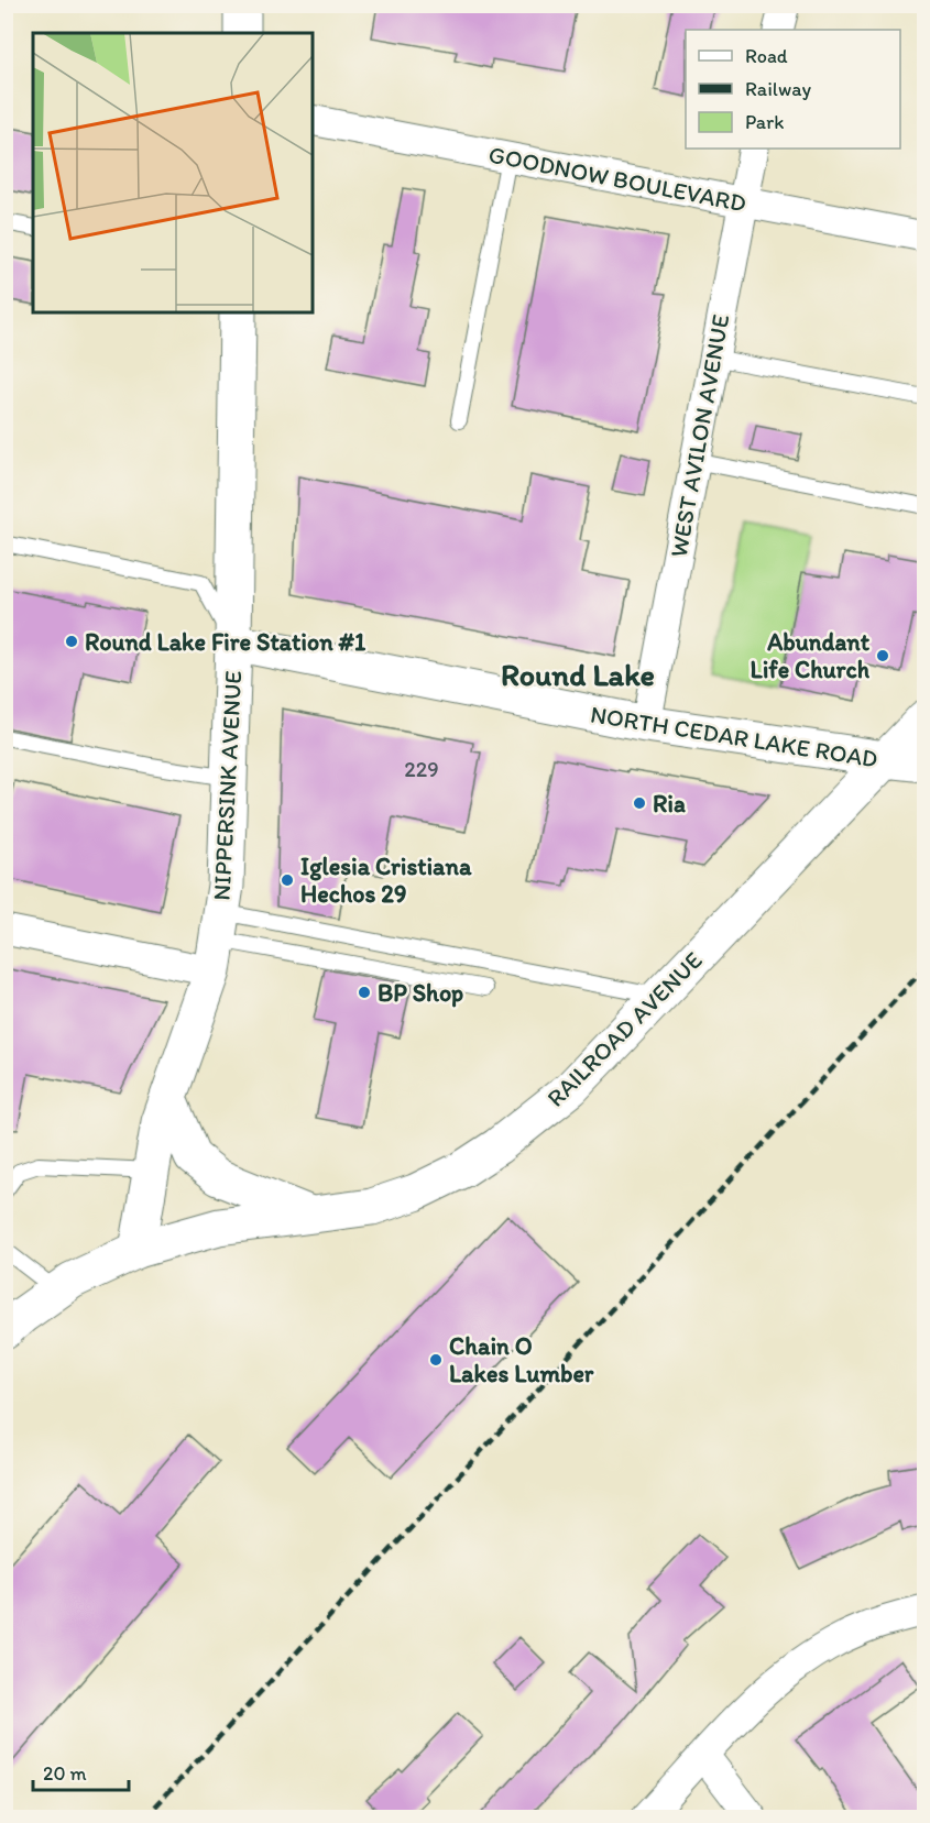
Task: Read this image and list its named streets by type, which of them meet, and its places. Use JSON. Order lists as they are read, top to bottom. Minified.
{"streets":{"street":["GOODNOW BOULEVARD","WEST AVILON AVENUE","NORTH CEDAR LAKE ROAD","NIPPERSINK AVENUE","RAILROAD AVENUE"]},"crossings":[["GOODNOW BOULEVARD","WEST AVILON AVENUE"],["WEST AVILON AVENUE","NORTH CEDAR LAKE ROAD"],["NORTH CEDAR LAKE ROAD","NIPPERSINK AVENUE"],["NORTH CEDAR LAKE ROAD","RAILROAD AVENUE"],["NIPPERSINK AVENUE","RAILROAD AVENUE"]],"districts":["Round Lake"],"places":["Round Lake Fire Station #1","Abundant Life Church","Ria","Iglesia Cristiana Hechos 29","BP Shop","Chain O Lakes Lumber"],"house_numbers":["229"],"legend":["Road","Railway","Park"],"scale_bar":"20 m"}
